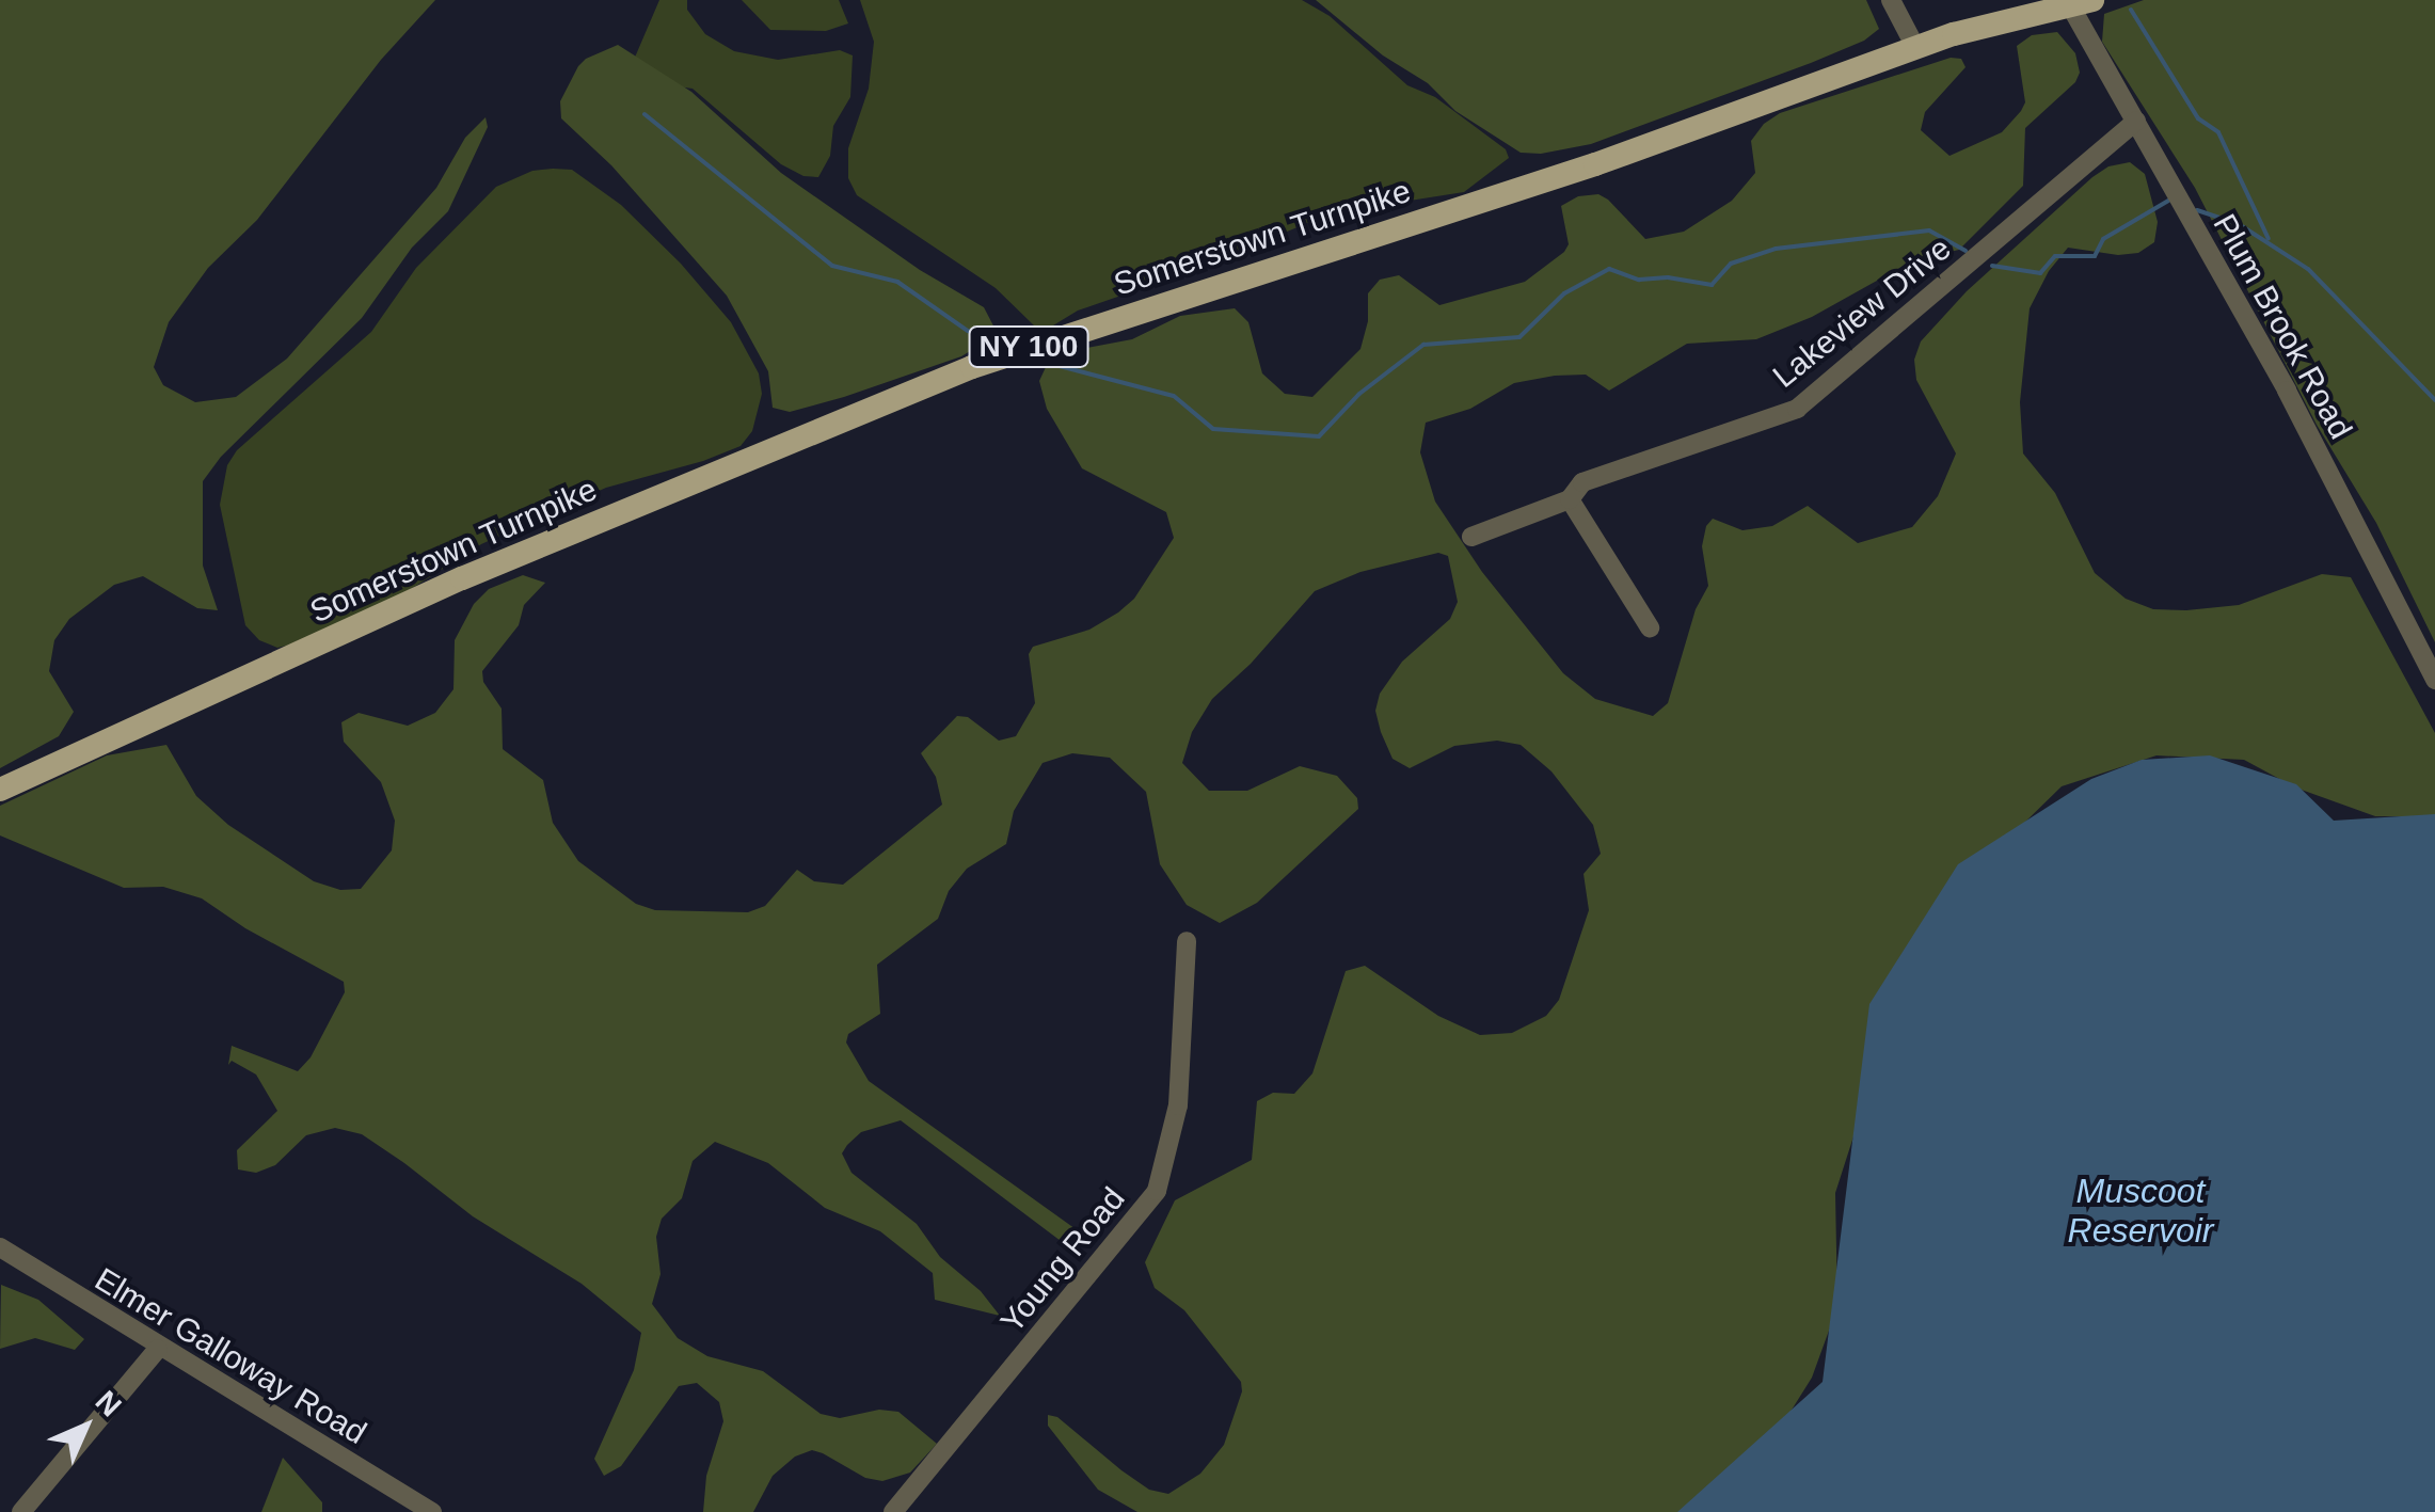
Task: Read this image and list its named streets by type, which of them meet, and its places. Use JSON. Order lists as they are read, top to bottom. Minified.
{"streets":{"main road":["Somerstown Turnpike","NY 100"],"street":["Lakeview Drive","Plum Brook Road","Young Road","Elmer Galloway Road"]},"crossings":[["Somerstown Turnpike","Plum Brook Road"],["Lakeview Drive","Plum Brook Road"]],"water":["Muscoot Reservoir"],"north":"top right"}
